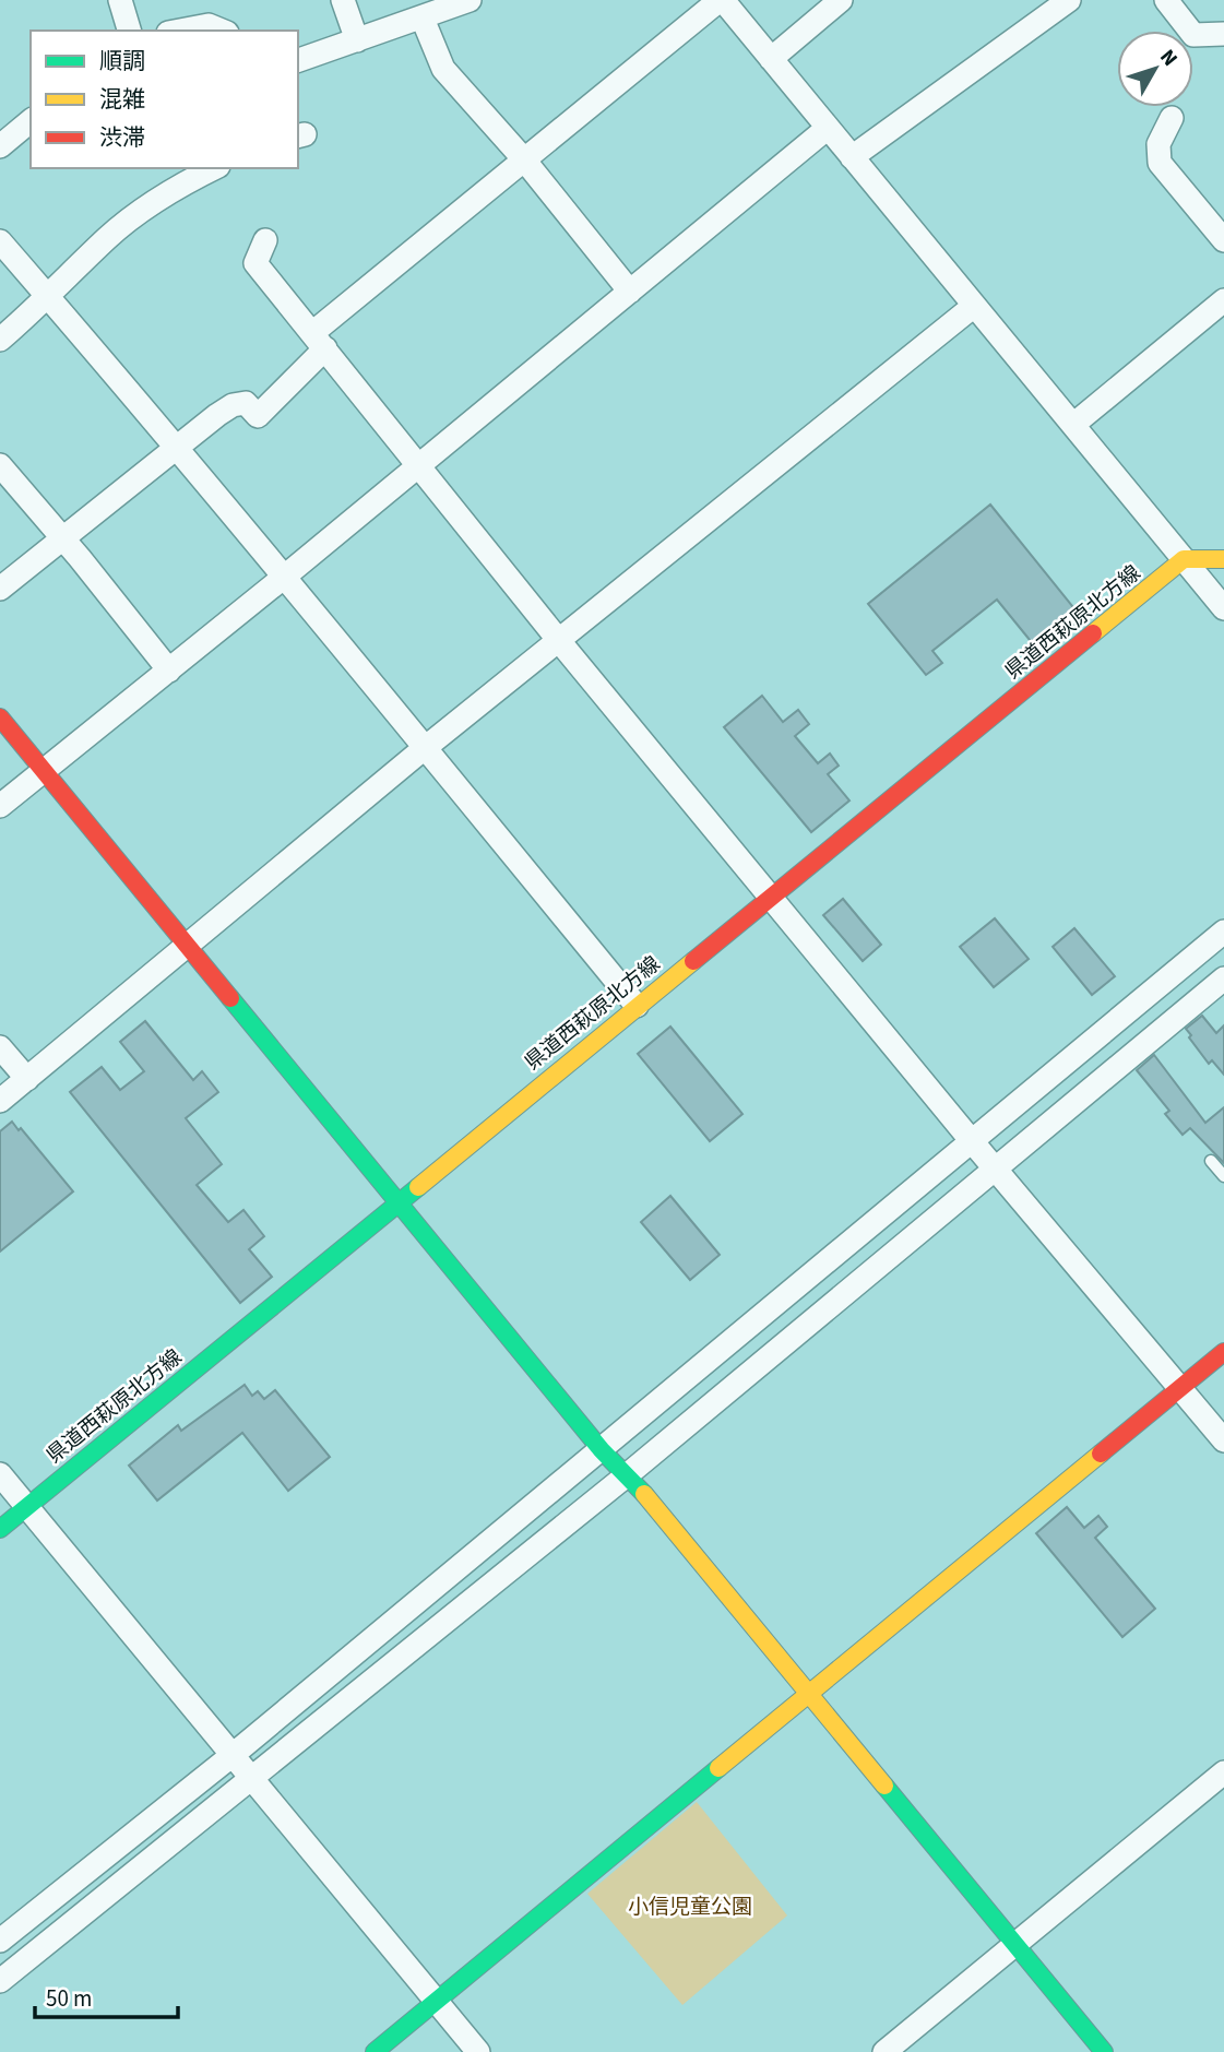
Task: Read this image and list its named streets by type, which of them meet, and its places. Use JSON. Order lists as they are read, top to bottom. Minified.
{"streets":{"street":["県道西萩原北方線"]},"parks":["小信児童公園"],"legend":["順調","混雑","渋滞"],"scale_bar":"50 m","north":"top right"}
